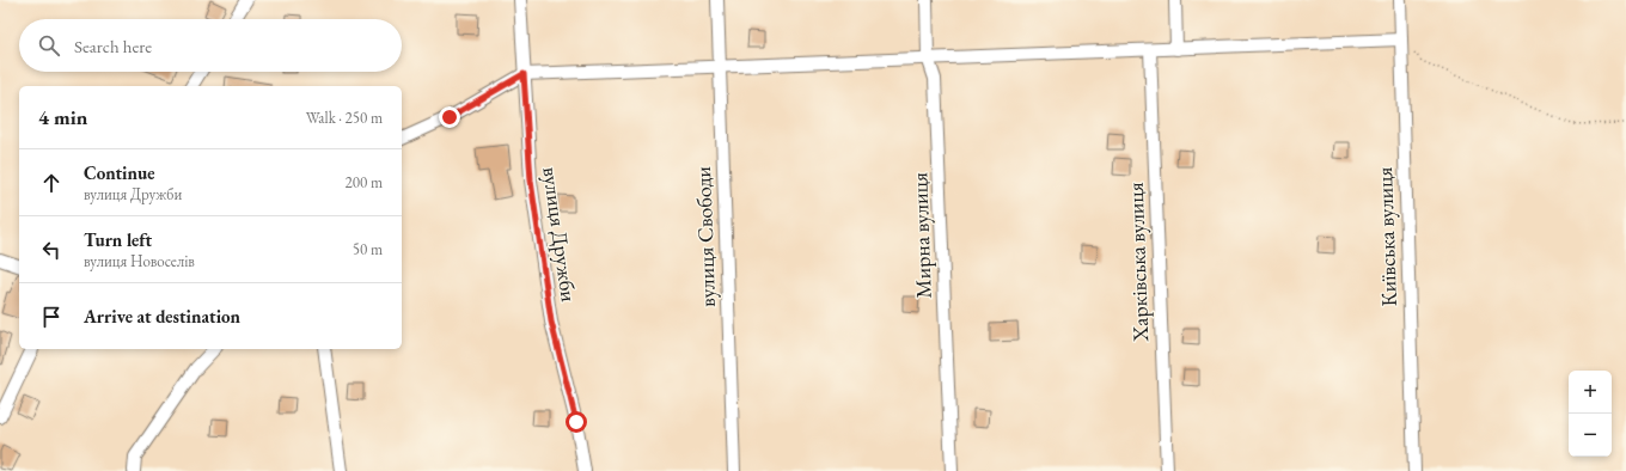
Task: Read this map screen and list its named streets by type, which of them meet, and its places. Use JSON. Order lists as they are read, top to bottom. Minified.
{"streets":{"street":["вулиця Дружби","Мирна вулиця","вулиця Свободи","Київська вулиця","Харківська вулиця"]},"page":{"search":"Search here","heading":["4 min","Walk · 250 m"],"list":[["Continue","вулиця Дружби","200 m"],["Turn left","вулиця Новоселів","50 m"],"Arrive at destination"],"map_buttons":["+","−"]}}
